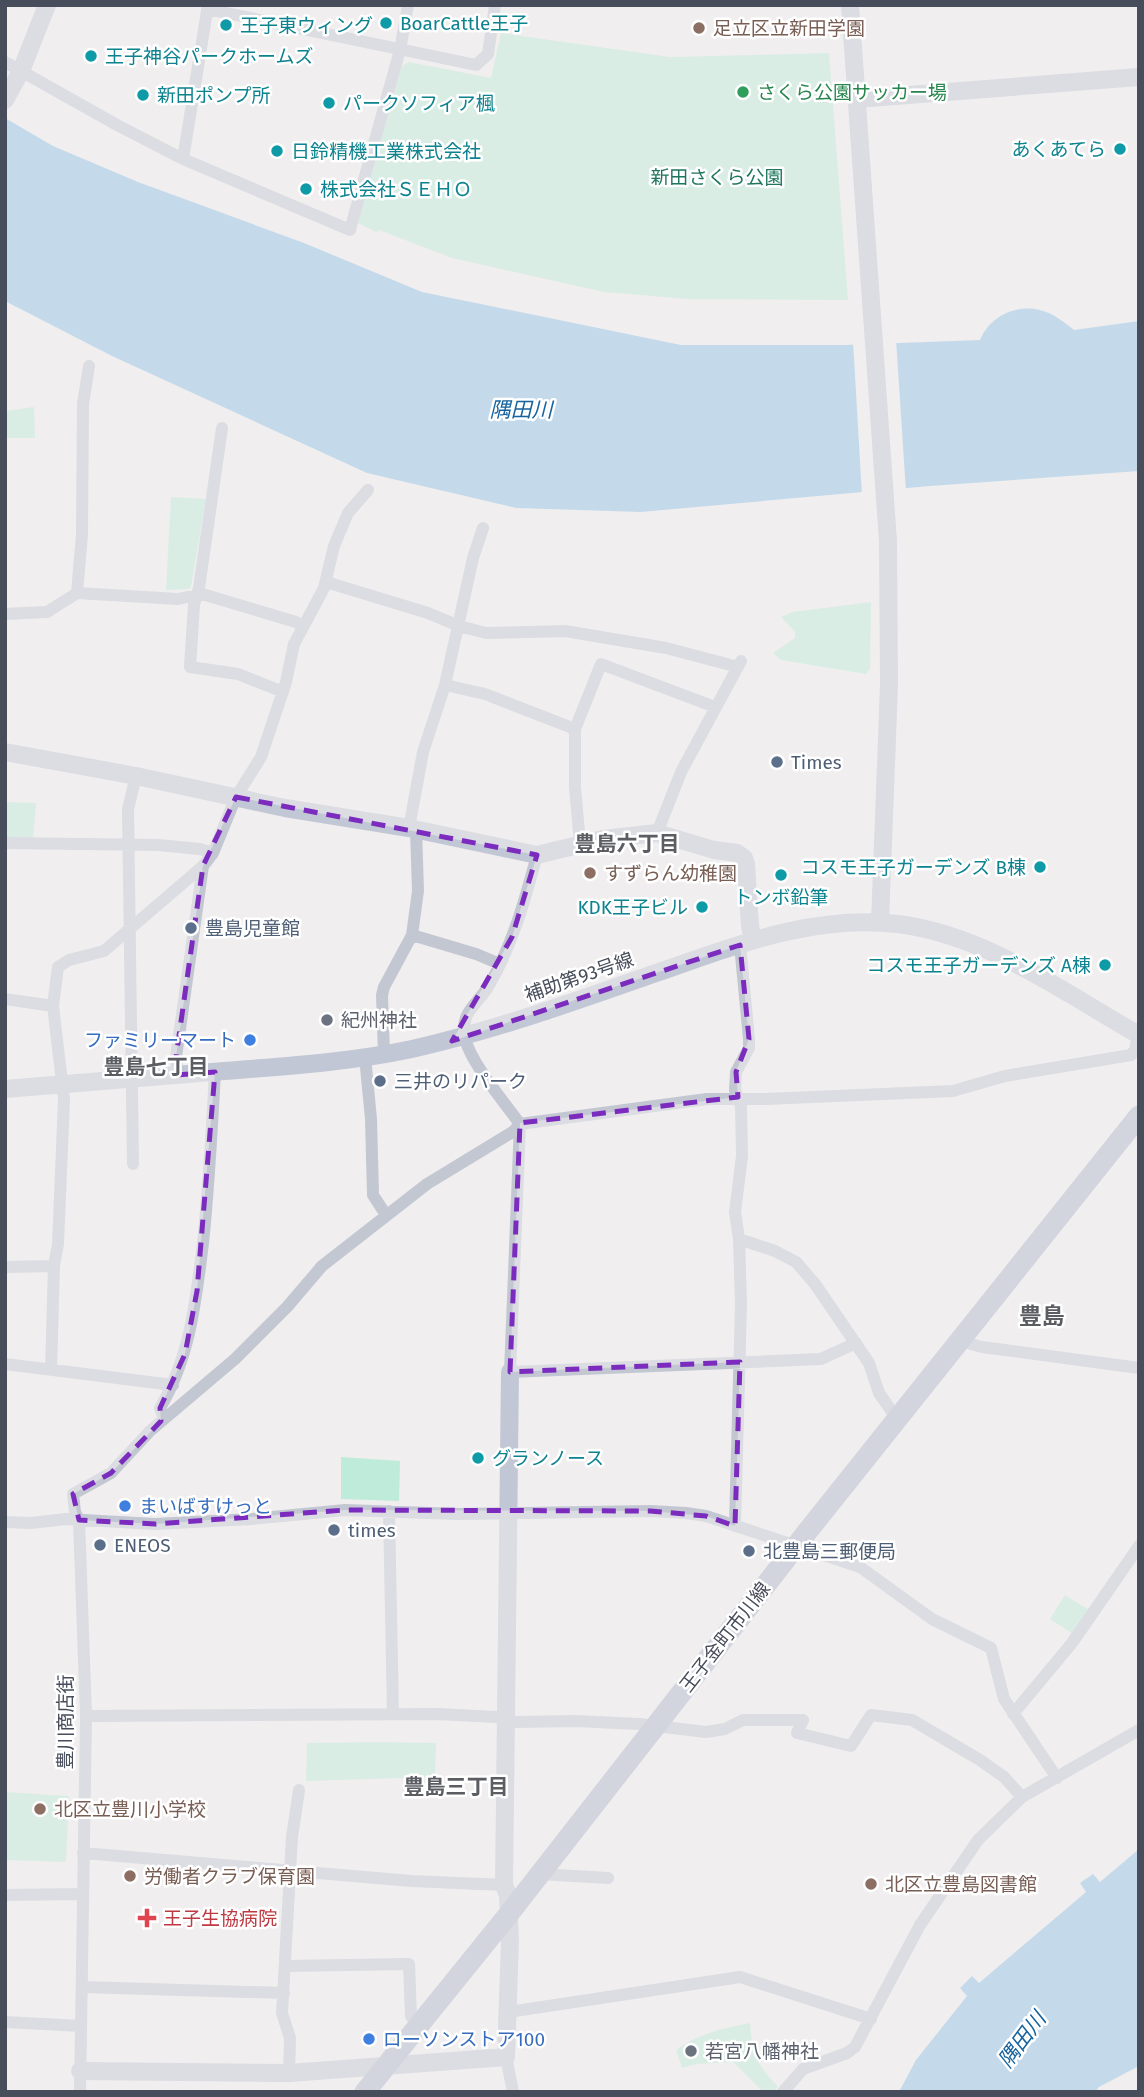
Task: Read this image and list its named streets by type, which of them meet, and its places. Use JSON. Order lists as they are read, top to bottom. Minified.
{"streets":{"main road":["王子金町市川線"],"street":["補助第93号線","豊川商店街"]},"districts":["豊島六丁目","豊島七丁目","豊島","豊島三丁目"],"water":["隅田川"],"parks":["新田さくら公園"],"places":{"other":["BoarCattle王子","王子東ウィング","足立区立新田学園","王子神谷パークホームズ","さくら公園サッカー場","新田ポンプ所","パークソフィア楓","あくあてら","日鈴精機工業株式会社","株式会社ＳＥＨＯ","Times","コスモ王子ガーデンズ B棟","すずらん幼稚園","トンボ鉛筆","KDK王子ビル","豊島児童館","コスモ王子ガーデンズ A棟","紀州神社","ファミリーマート","三井のリパーク","グランノース","まいばすけっと","times","ENEOS","北豊島三郵便局","北区立豊川小学校","労働者クラブ保育園","北区立豊島図書館","ローソンストア100","若宮八幡神社"],"health":["王子生協病院"]}}
